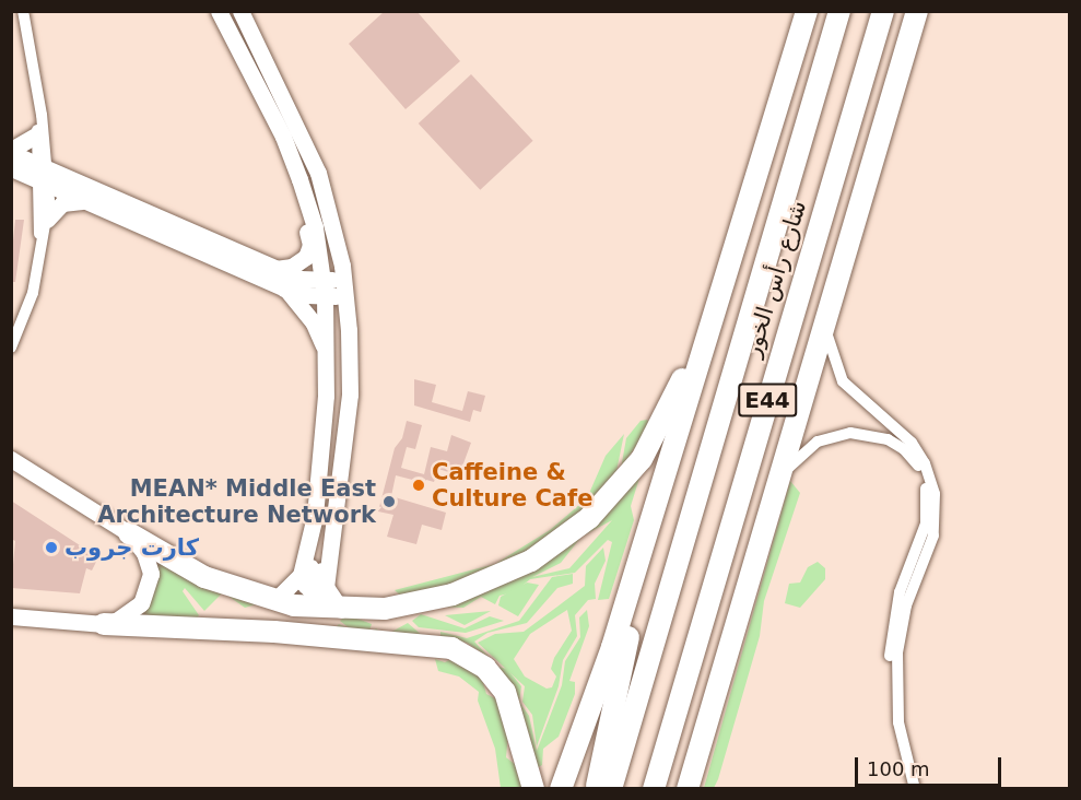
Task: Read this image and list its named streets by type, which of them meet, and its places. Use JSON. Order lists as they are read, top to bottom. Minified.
{"streets":{"highway":["شارع رأس الخور","E44"]},"places":["Caffeine & Culture Cafe","MEAN* Middle East Architecture Network","كارت جروب"],"scale_bar":"100 m"}
